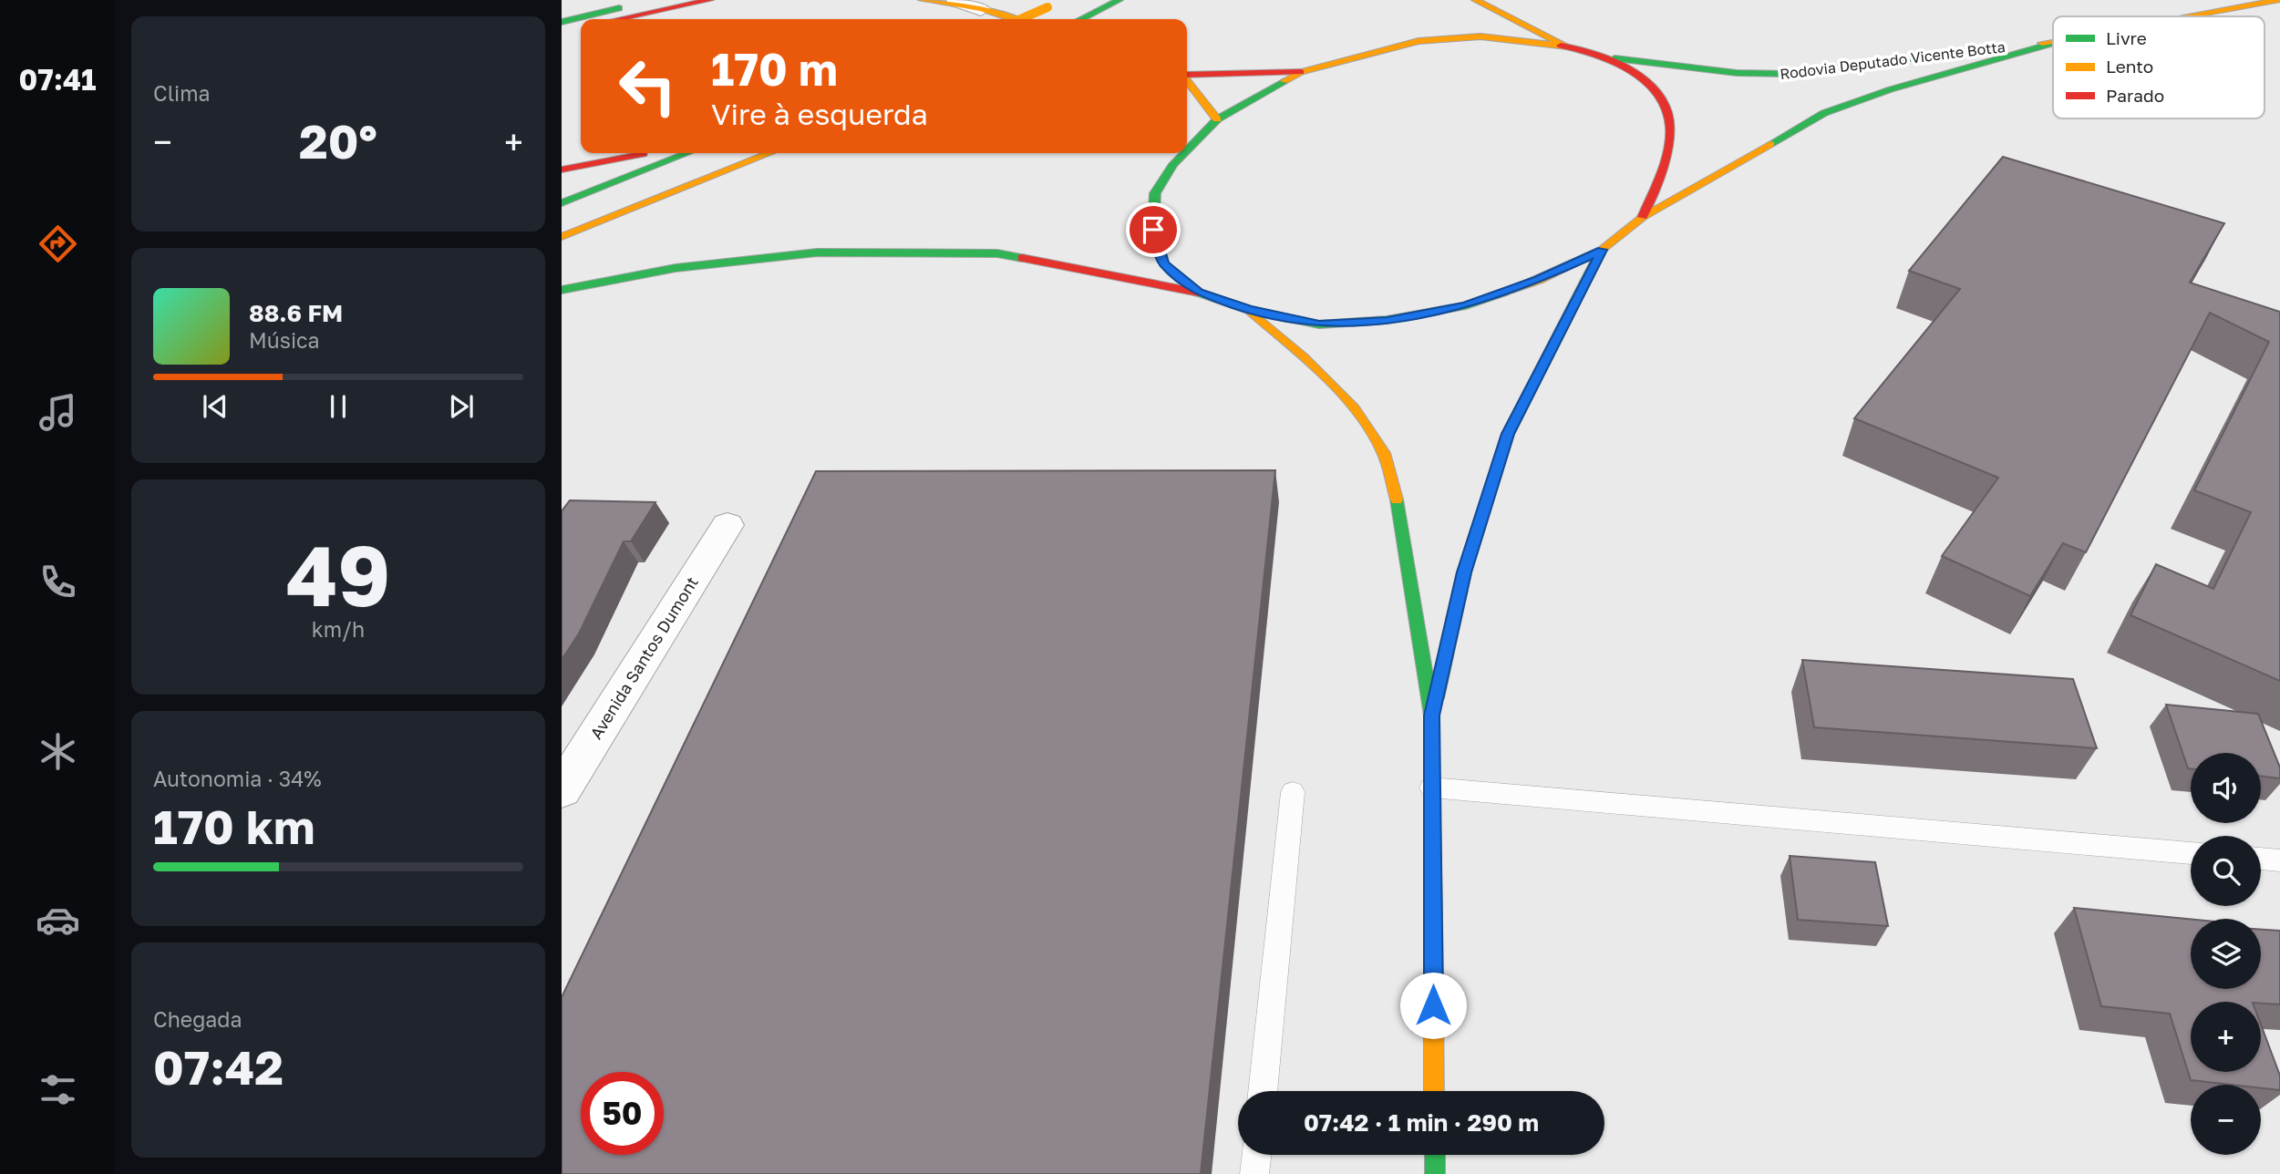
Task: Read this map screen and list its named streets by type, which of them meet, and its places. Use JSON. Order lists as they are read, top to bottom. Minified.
{"streets":{"main road":["Rodovia Deputado Vicente Botta"],"street":["Avenida Santos Dumont"]},"legend":["Livre","Lento","Parado"],"page":{"tabs":"07:41","tile":["Clima",["49","km/h"],["Autonomia · 34%","170 km"],["Chegada","07:42"]],"turn":["170 m","Vire à esquerda"],"heat":["−","20°","+"],"song":["88.6 FM","Música"],"map_buttons":["+","−"],"limit":"50","trip":"07:42 · 1 min · 290 m"}}
